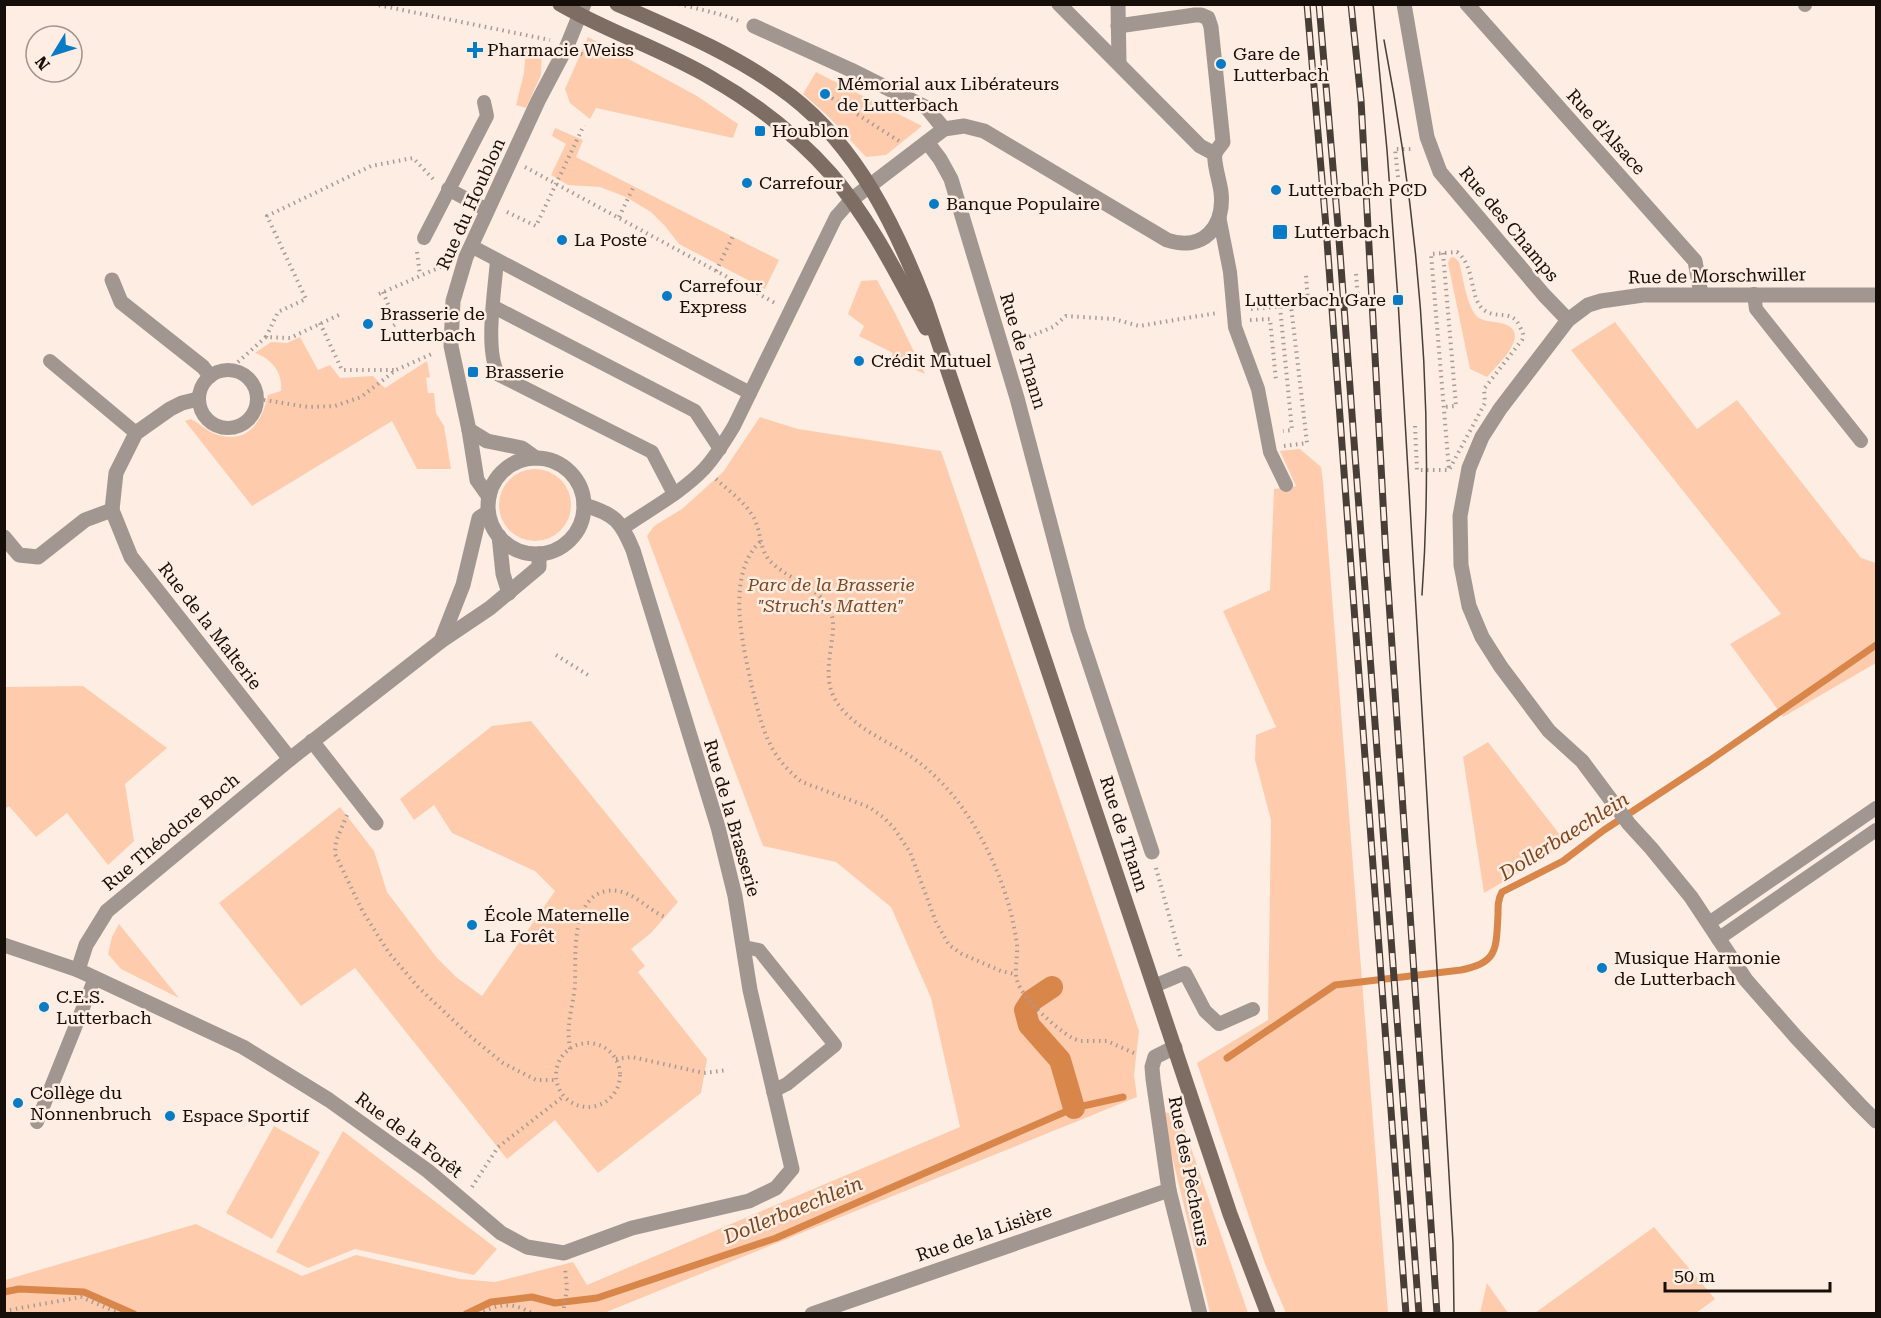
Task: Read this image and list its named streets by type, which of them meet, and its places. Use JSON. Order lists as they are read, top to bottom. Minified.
{"streets":{"main road":["Rue de Thann"],"street":["Rue d'Alsace","Rue du Houblon","Rue des Champs","Rue de Morschwiller","Rue de la Malterie","Rue de la Brasserie","Rue Théodore Boch","Rue de la Forêt","Rue des Pêcheurs","Rue de la Lisière"]},"crossings":[["Rue d'Alsace","Rue de Morschwiller"],["Rue du Houblon","Rue de Thann"],["Rue du Houblon","Rue de la Brasserie"],["Rue du Houblon","Rue Théodore Boch"],["Rue des Champs","Rue de Morschwiller"],["Rue de Thann","Rue des Pêcheurs"],["Rue de la Malterie","Rue Théodore Boch"],["Rue de la Brasserie","Rue Théodore Boch"],["Rue de la Brasserie","Rue de la Forêt"],["Rue Théodore Boch","Rue de la Forêt"],["Rue des Pêcheurs","Rue de la Lisière"]],"water":["Dollerbaechlein"],"parks":["Parc de la Brasserie \"Struch's Matten\""],"places":{"health":["Pharmacie Weiss"],"other":["Gare de Lutterbach","Mémorial aux Libérateurs de Lutterbach","Carrefour","Lutterbach PCD","Banque Populaire","La Poste","Carrefour Express","Brasserie de Lutterbach","Crédit Mutuel","École Maternelle La Forêt","Musique Harmonie de Lutterbach","C.E.S. Lutterbach","Collège du Nonnenbruch","Espace Sportif"],"transit":["Houblon","Lutterbach","Lutterbach Gare","Brasserie"]},"scale_bar":"50 m","north":"bottom left"}
